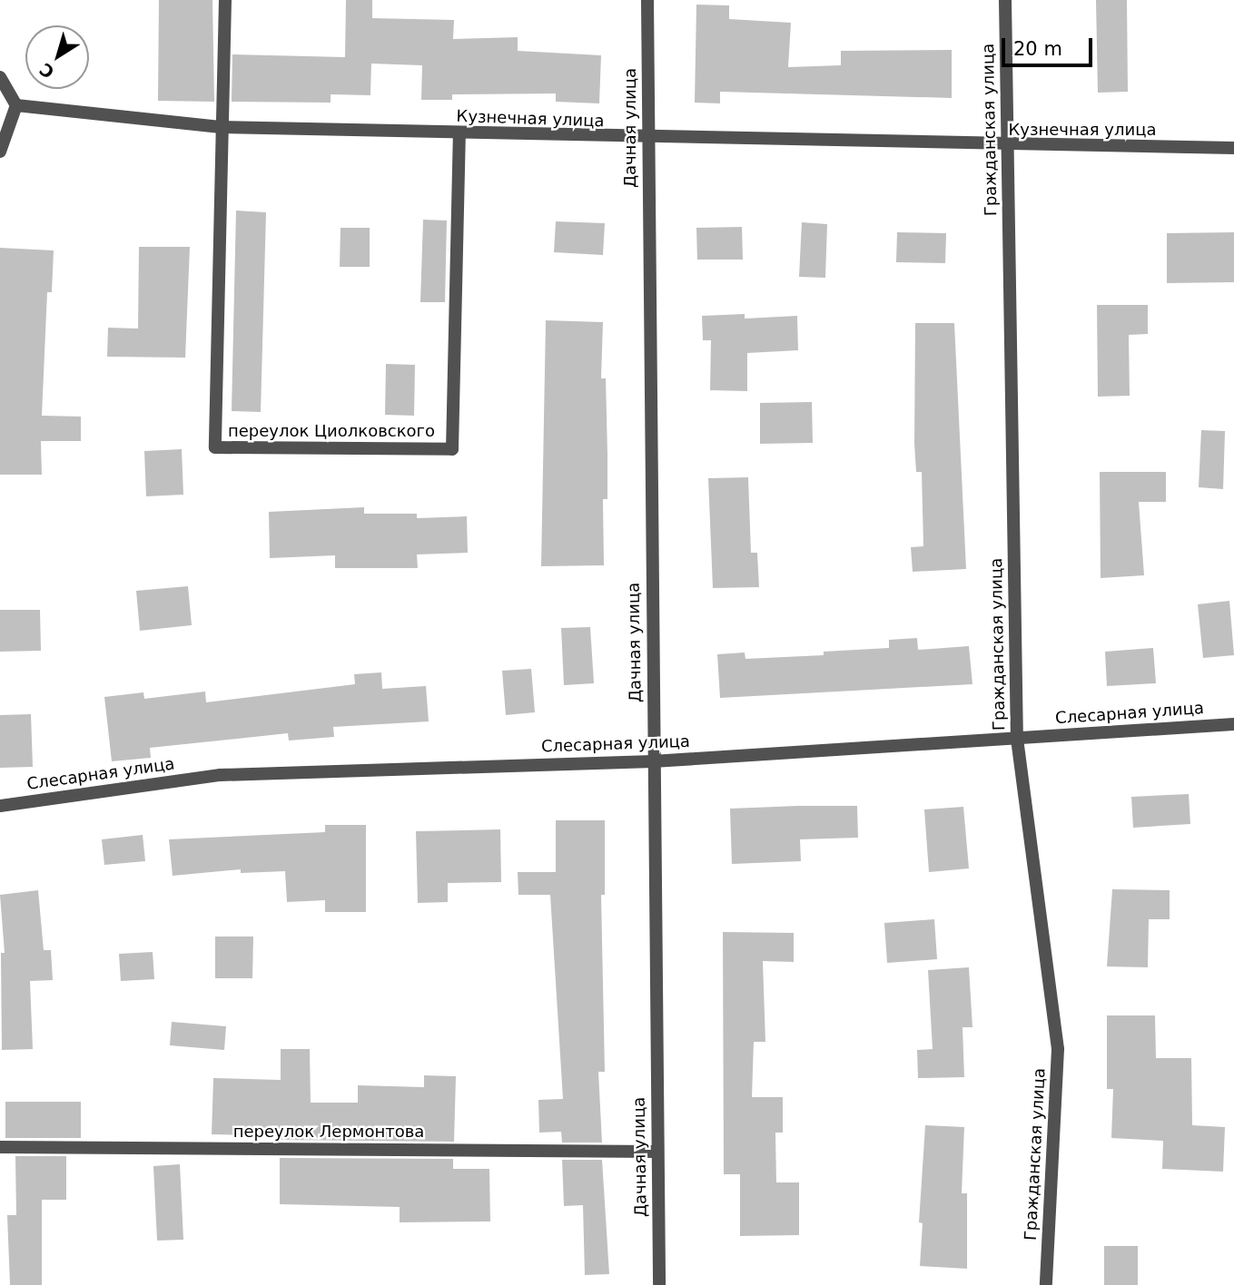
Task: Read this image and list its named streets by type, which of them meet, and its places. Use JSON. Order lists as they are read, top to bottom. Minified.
{"streets":{"street":["Кузнечная улица","Дачная улица","Гражданская улица","переулок Циолковского","Слесарная улица","переулок Лермонтова"]},"crossings":[["Кузнечная улица","Дачная улица"],["Кузнечная улица","Гражданская улица"],["Кузнечная улица","переулок Циолковского"],["Дачная улица","Слесарная улица"],["Дачная улица","переулок Лермонтова"],["Гражданская улица","Слесарная улица"]],"scale_bar":"20 m","north":"bottom left"}
